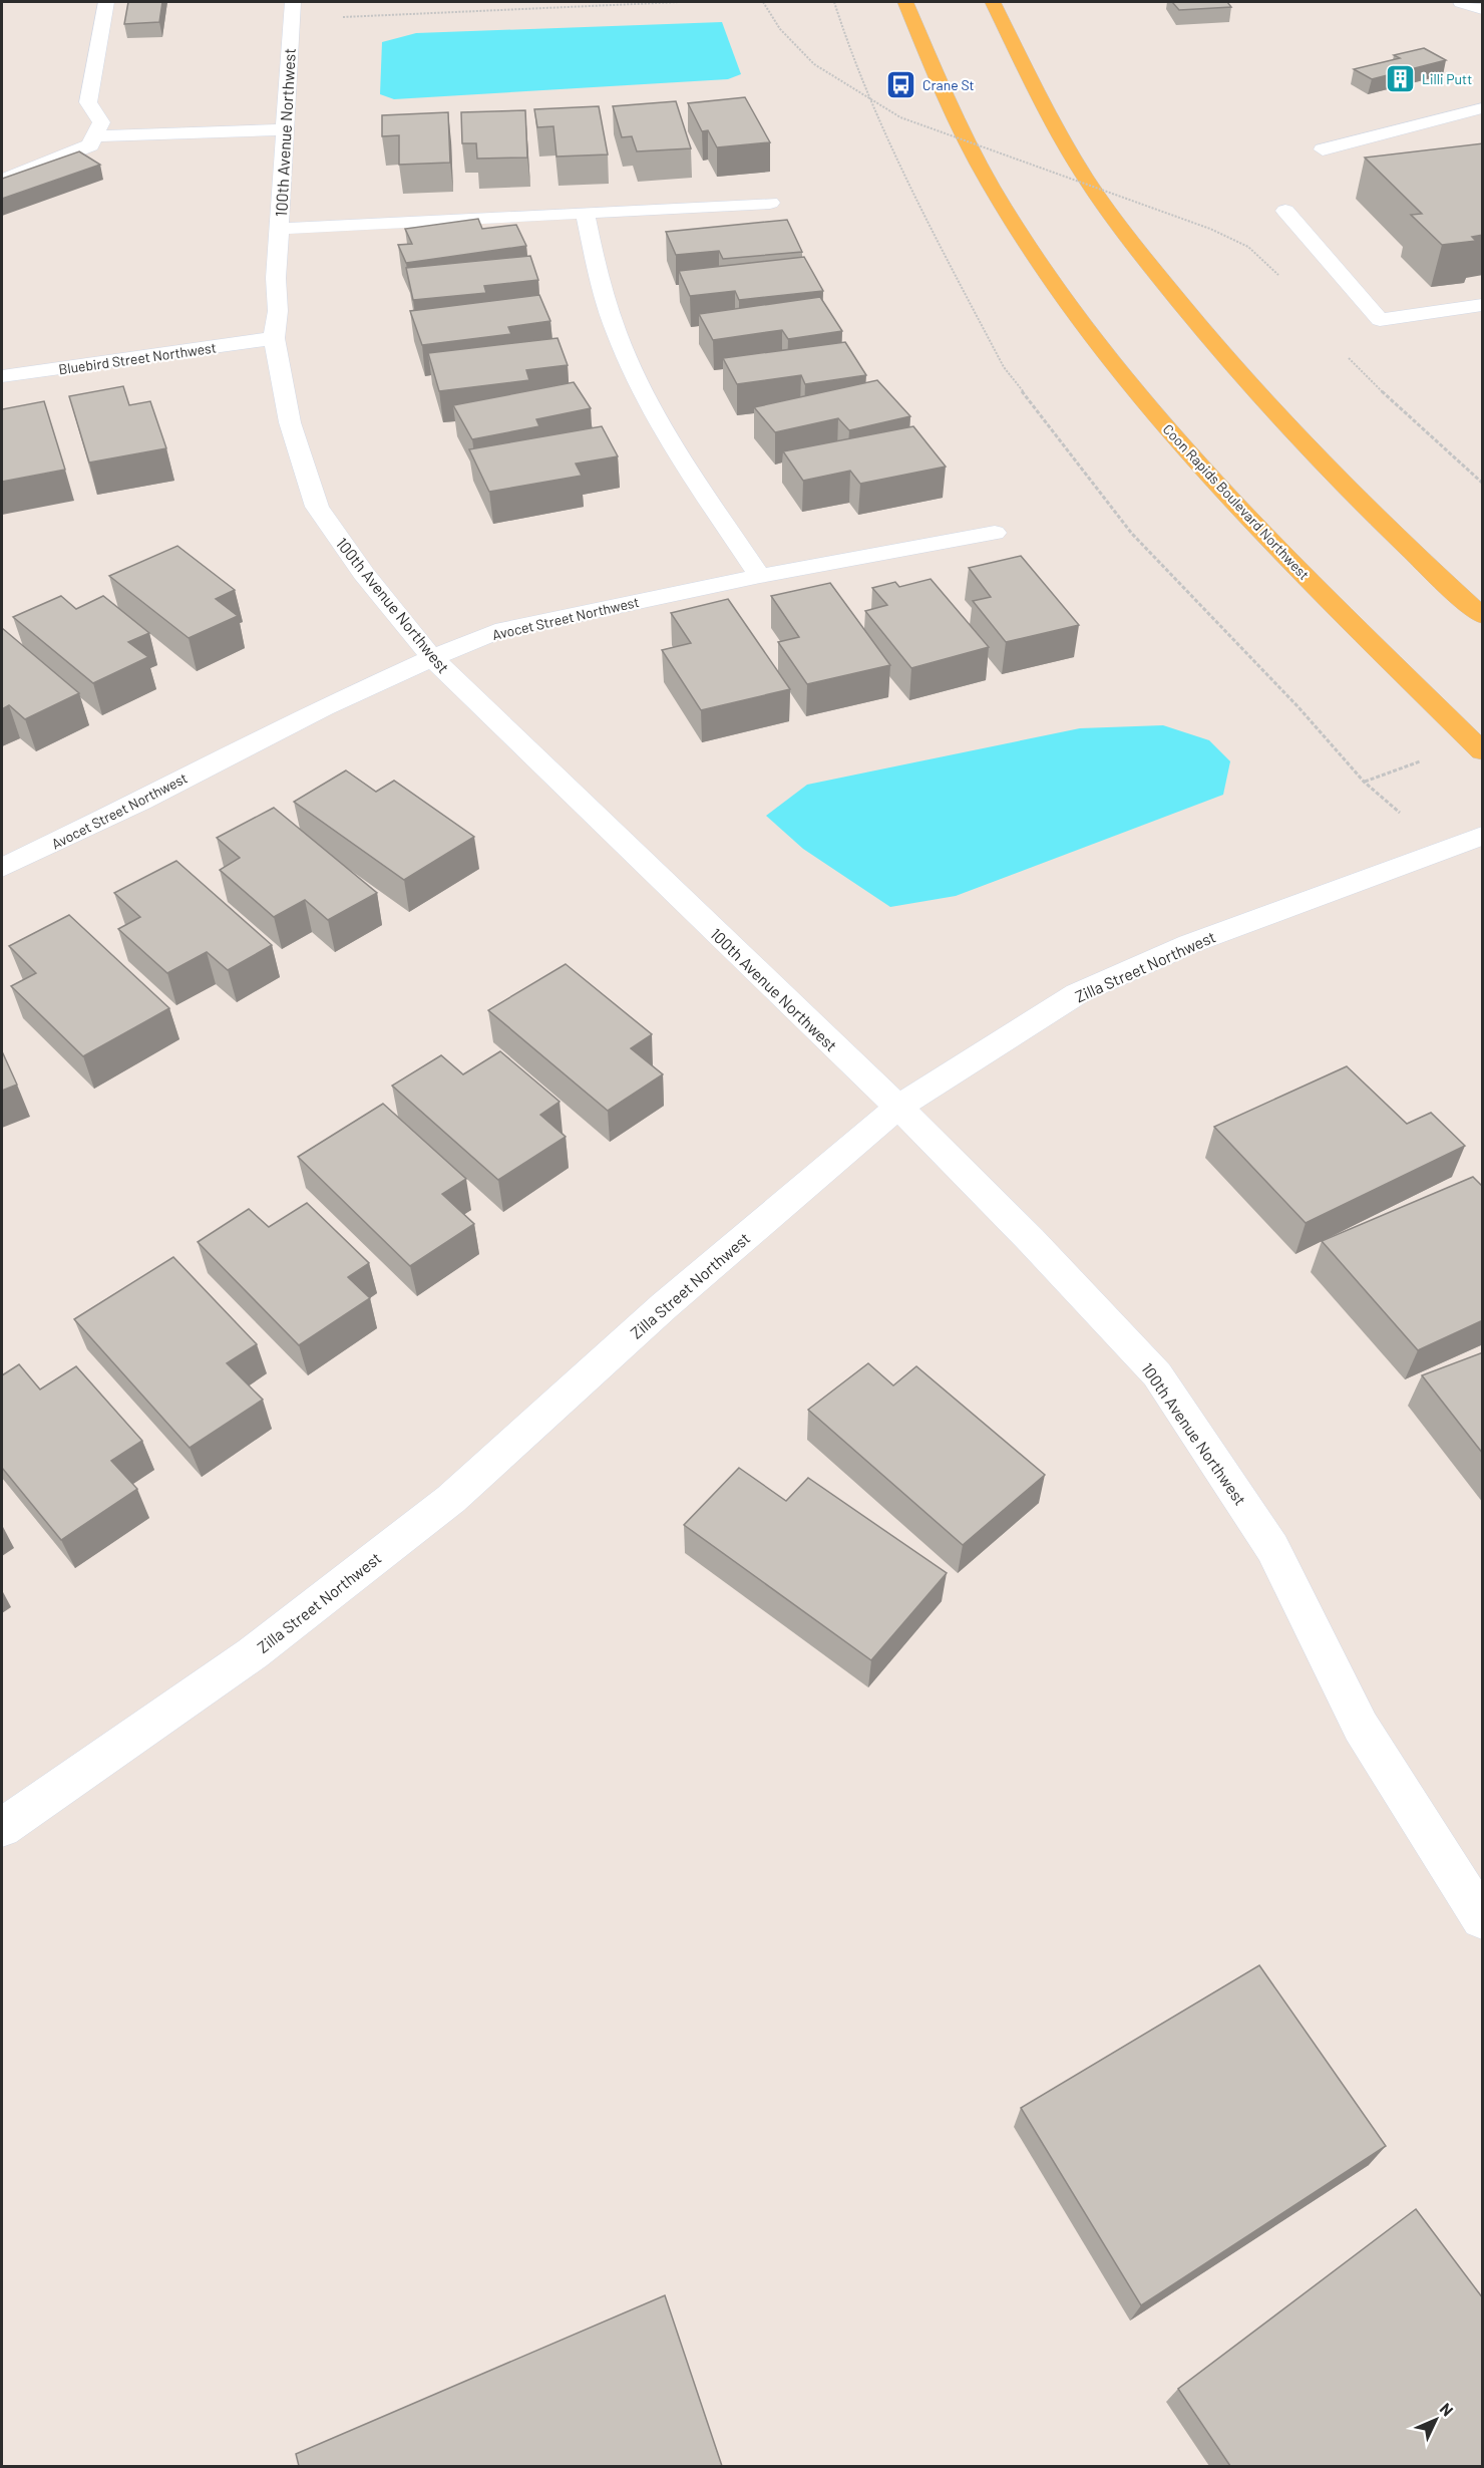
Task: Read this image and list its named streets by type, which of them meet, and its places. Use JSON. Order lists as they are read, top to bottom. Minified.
{"streets":{"main road":["Coon Rapids Boulevard Northwest"],"street":["100th Avenue Northwest","Bluebird Street Northwest","Avocet Street Northwest","Zilla Street Northwest"]},"crossings":[["100th Avenue Northwest","Bluebird Street Northwest"],["100th Avenue Northwest","Avocet Street Northwest"],["100th Avenue Northwest","Zilla Street Northwest"]],"places":{"building":["Lilli Putt"],"bus stop":["Crane St"]},"north":"top right"}
